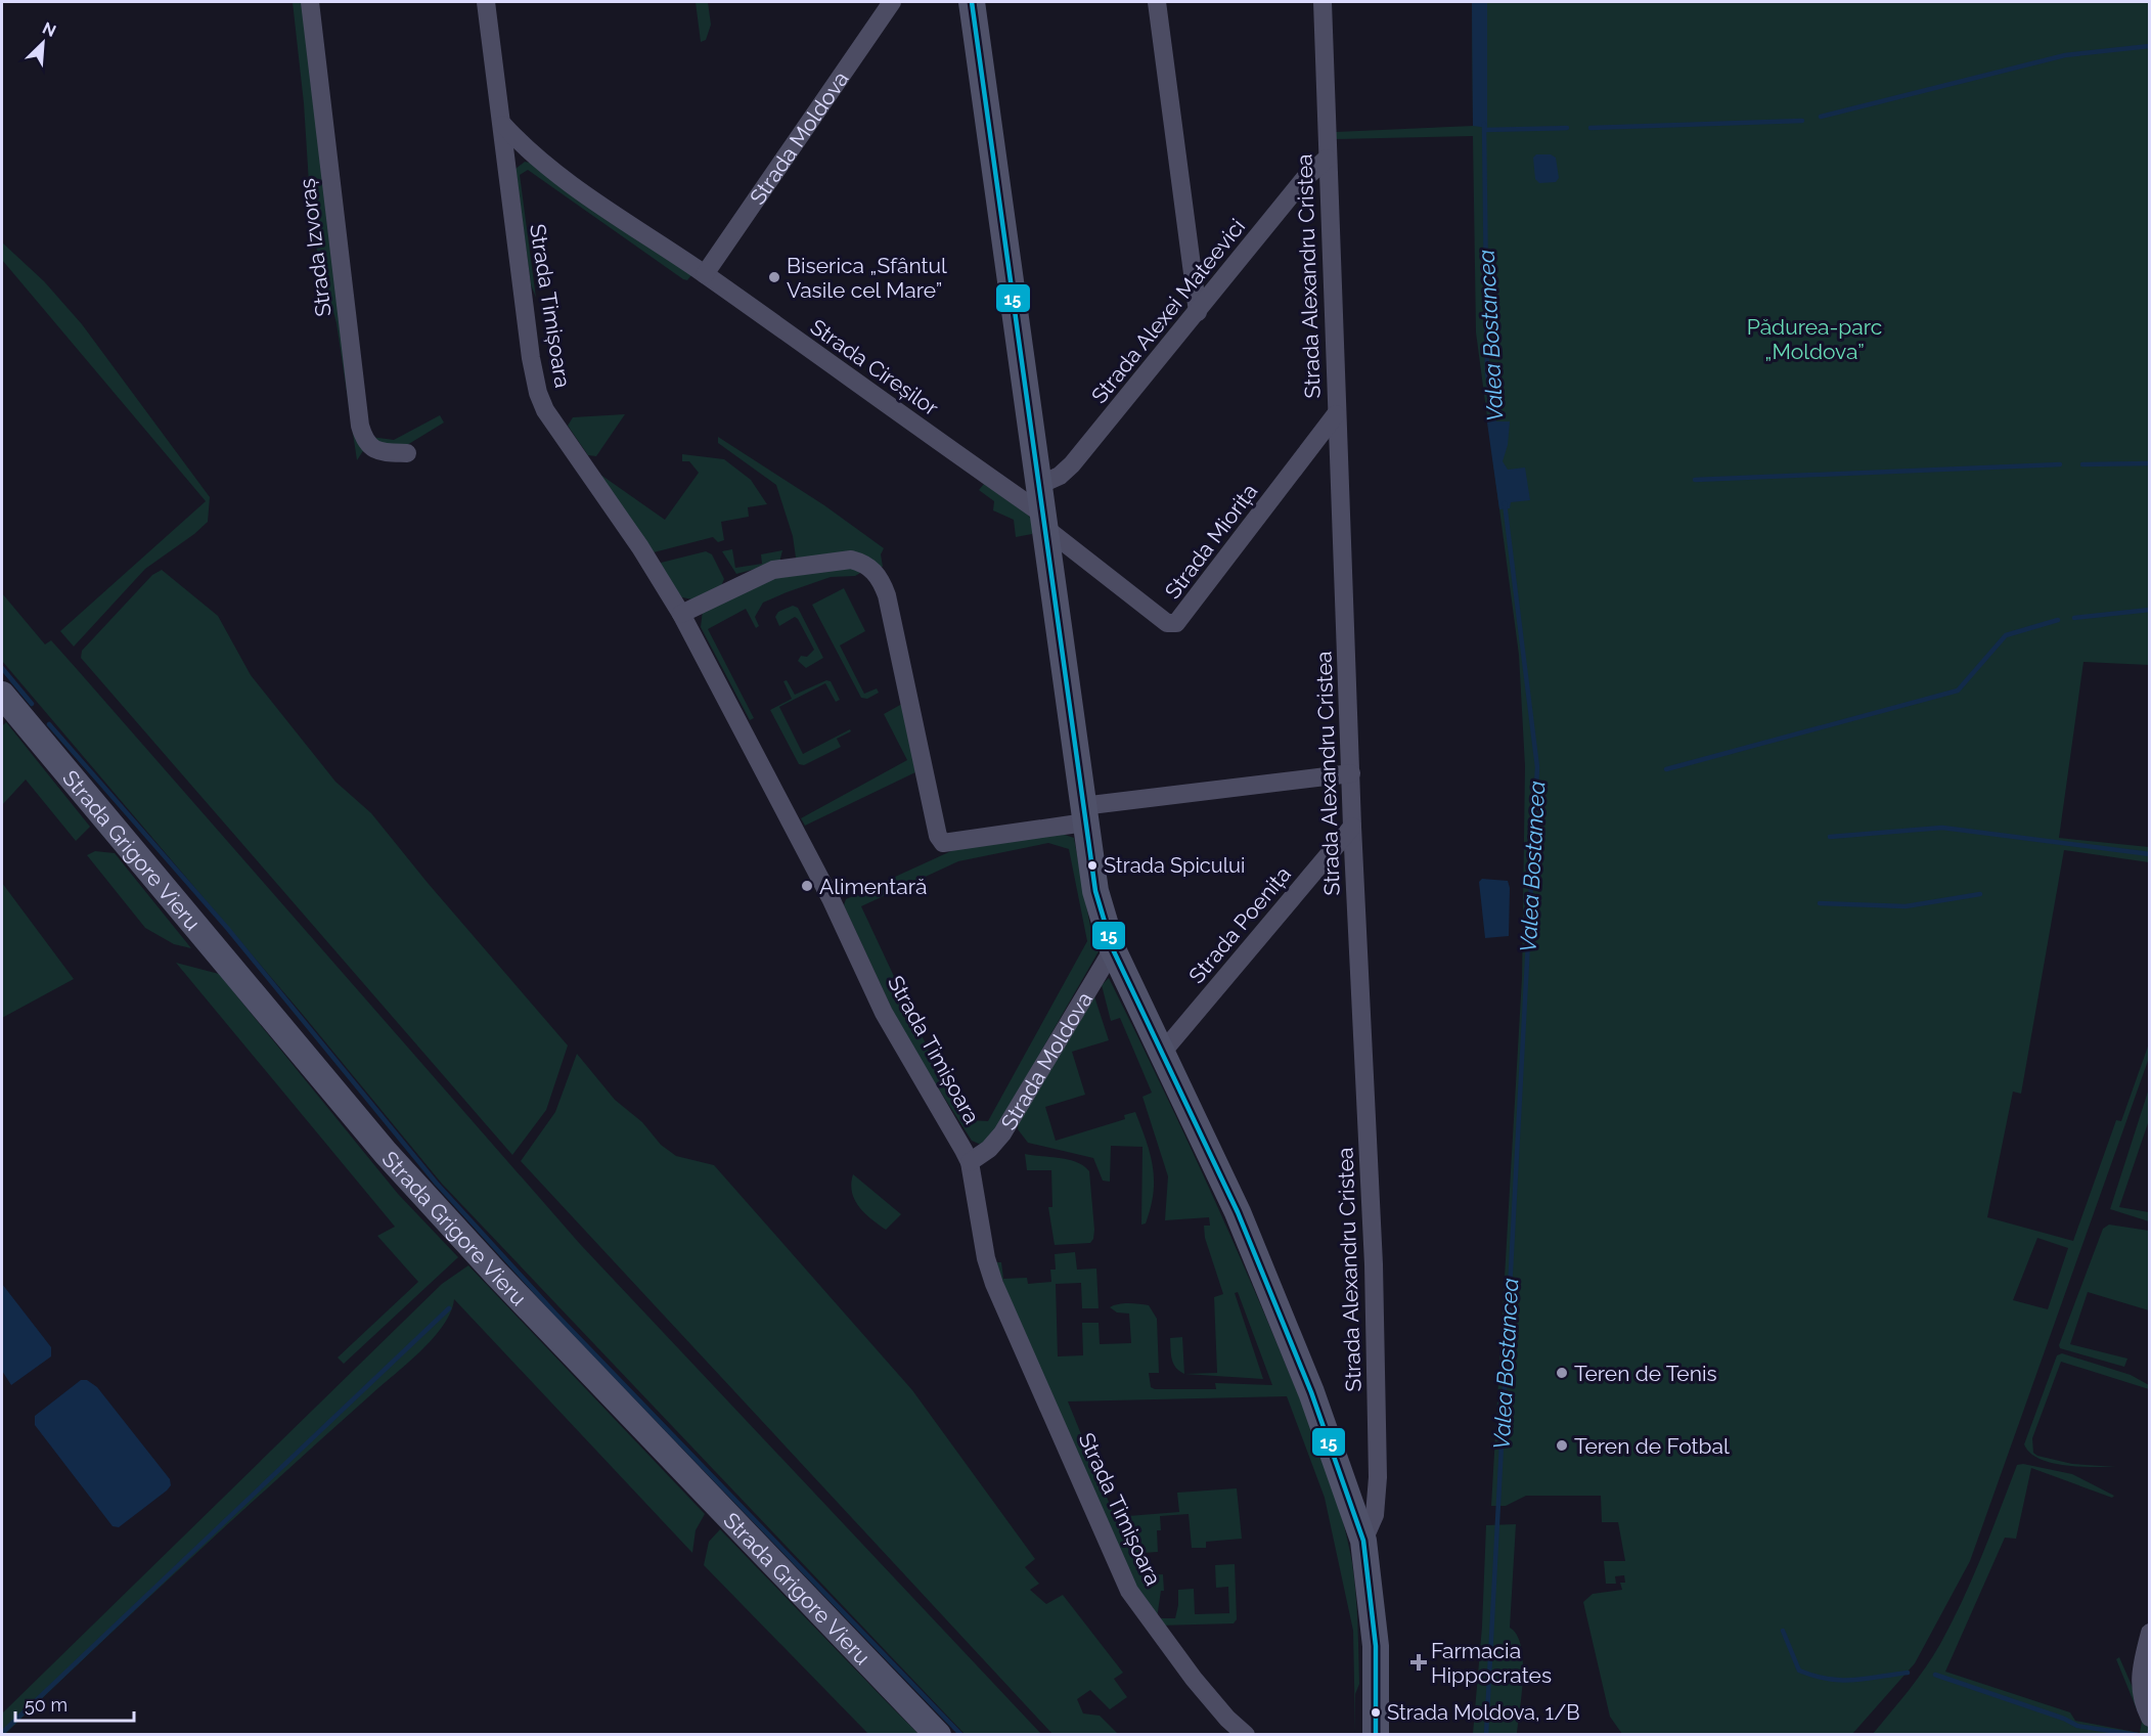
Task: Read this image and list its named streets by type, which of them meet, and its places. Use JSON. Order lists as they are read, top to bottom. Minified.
{"streets":{"street":["Strada Moldova","Strada Izvoraș","Strada Alexandru Cristea","Strada Timișoara","Strada Alexei Mateevici","Strada Cireșilor","Strada Miorița","Strada Grigore Vieru","Strada Poenița"]},"crossings":[["Strada Moldova","Strada Timișoara"],["Strada Moldova","Strada Cireșilor"],["Strada Alexandru Cristea","Strada Alexei Mateevici"],["Strada Alexandru Cristea","Strada Miorița"],["Strada Alexandru Cristea","Strada Poenița"],["Strada Timișoara","Strada Cireșilor"],["Strada Cireșilor","Strada Miorița"]],"water":["Valea Bostancea"],"parks":["Pădurea-parc „Moldova”"],"places":{"other":["Biserica „Sfântul Vasile cel Mare”","Strada Spicului","Alimentară","Teren de Tenis","Teren de Fotbal","Strada Moldova, 1/B"],"health":["Farmacia Hippocrates"]},"lines":["transit line 15"],"scale_bar":"50 m","north":"top right"}
